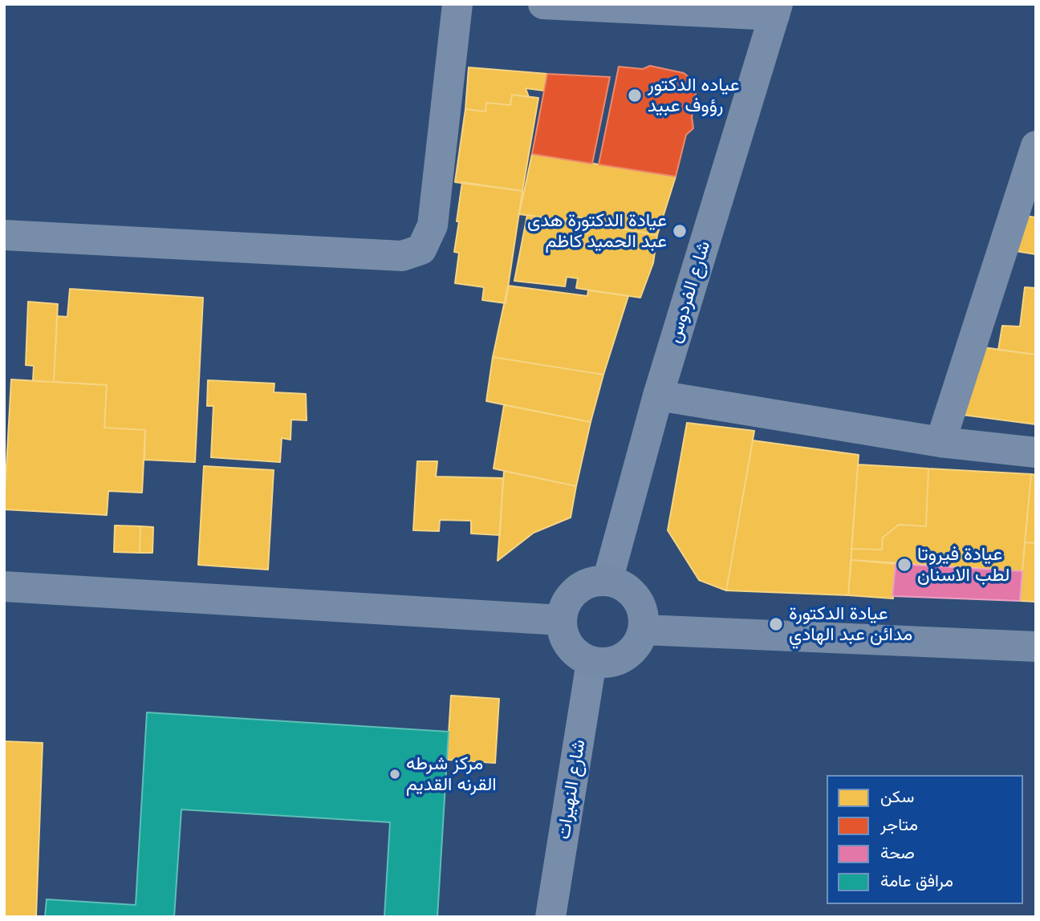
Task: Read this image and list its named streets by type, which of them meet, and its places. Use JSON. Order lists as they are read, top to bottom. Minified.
{"streets":{"street":["شارع الفردوس","شارع النهيرات"]},"crossings":[["شارع الفردوس","شارع النهيرات"]],"places":["عياده الدكتور رؤوف عبيد","عيادة الدكتورة هدى عبد الحميد كاظم","عيادة فيروتا لطب الاسنان","عيادة الدكتورة مدائن عبد الهادي","مركز شرطه القرنه القديم"],"legend":["سكن","متاجر","صحة","مرافق عامة"]}
